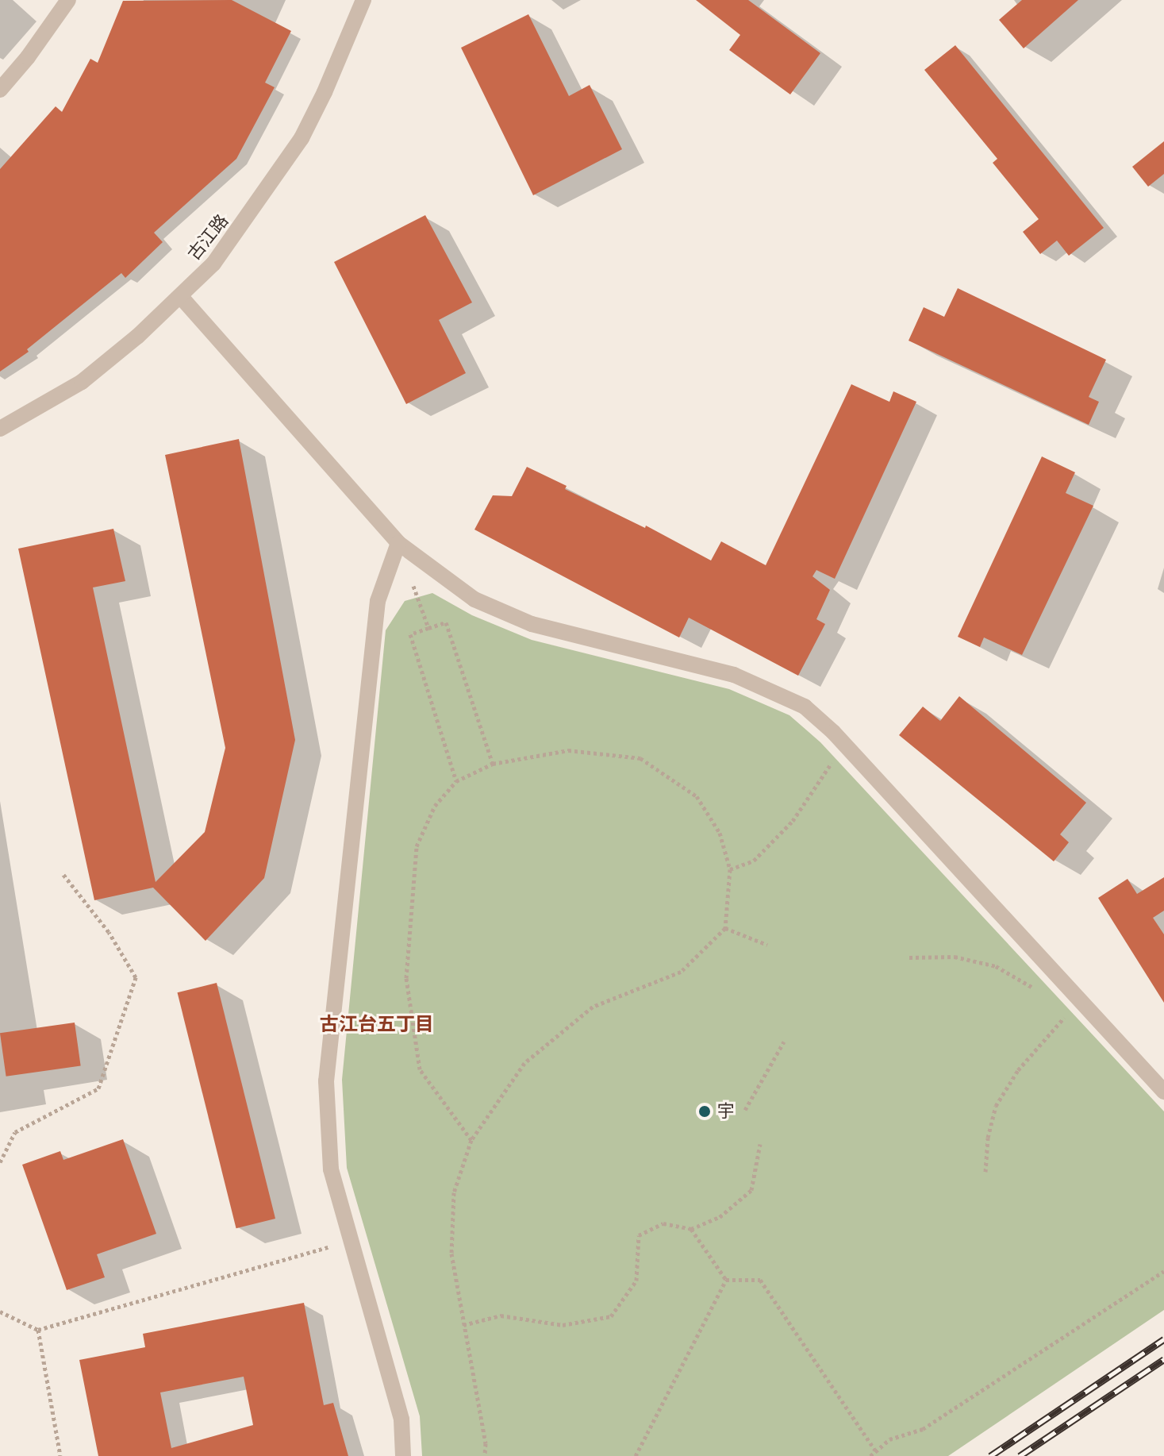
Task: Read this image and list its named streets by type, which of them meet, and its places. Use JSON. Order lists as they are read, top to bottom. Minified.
{"streets":{"street":["古江路"]},"districts":["古江台五丁目"],"places":["宇"]}
